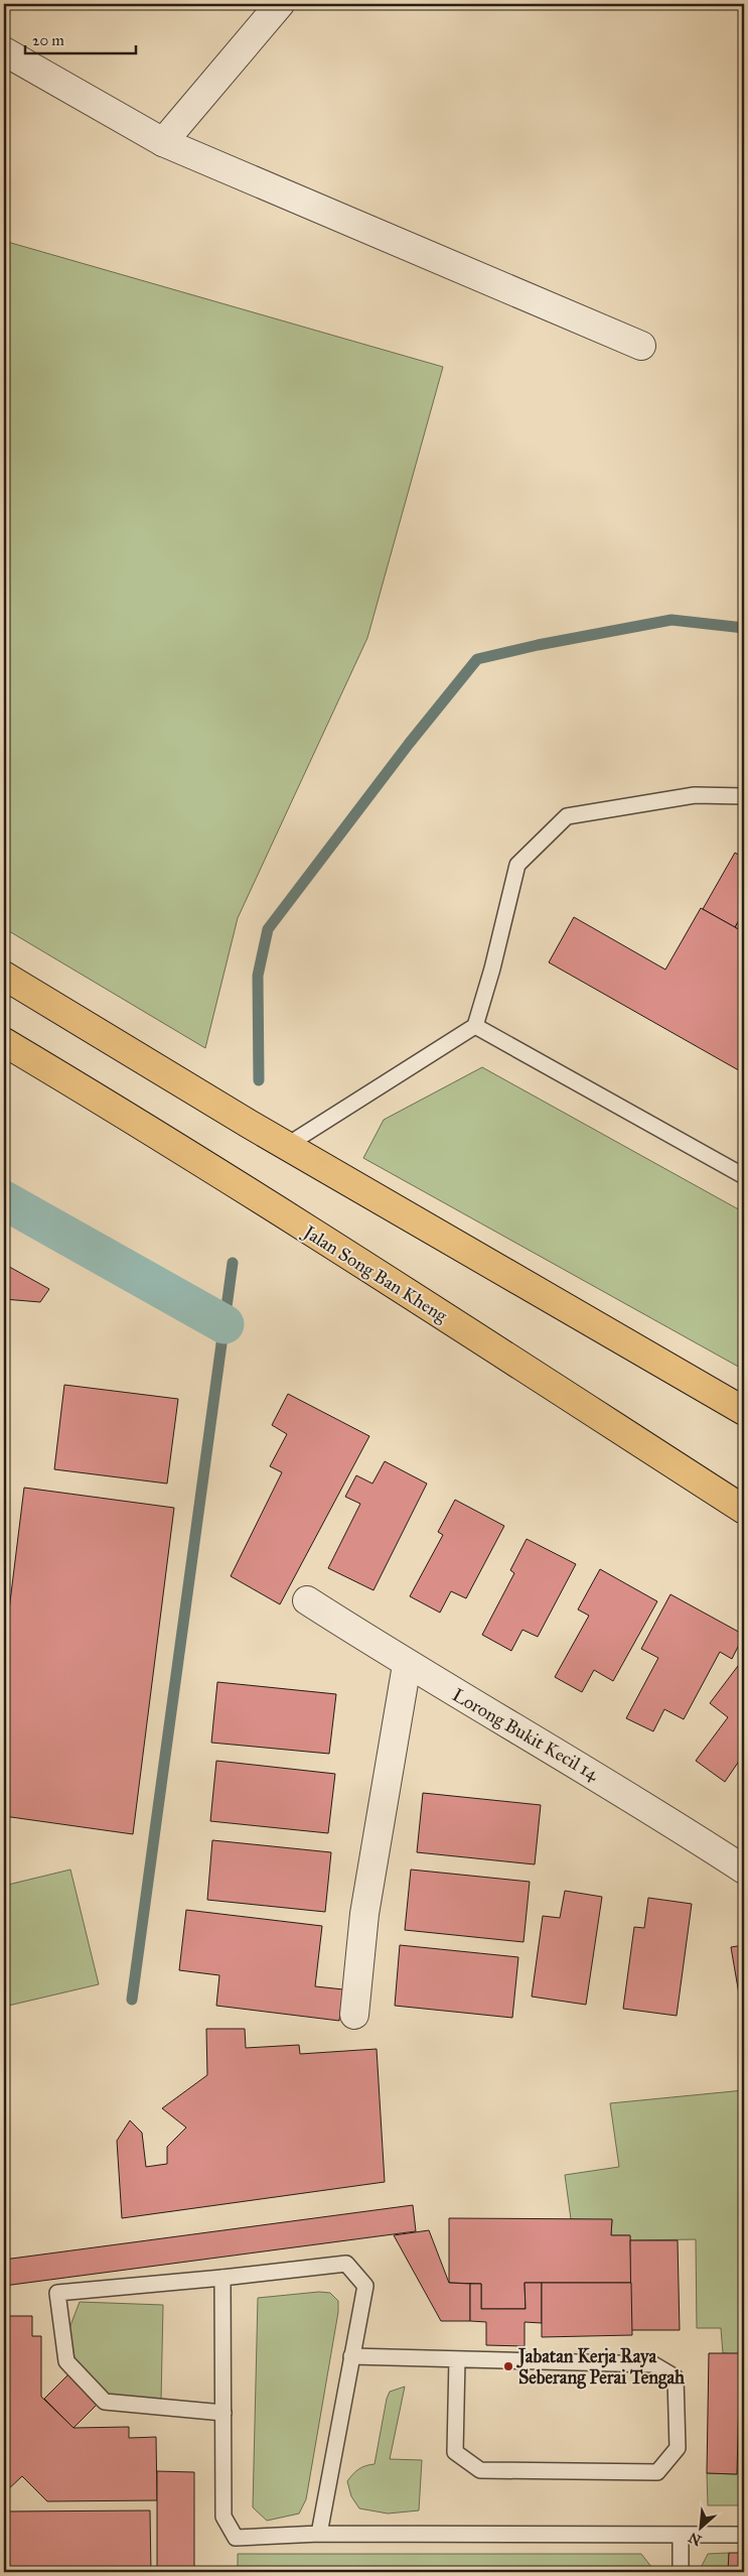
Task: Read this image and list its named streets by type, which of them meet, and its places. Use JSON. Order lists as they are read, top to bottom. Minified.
{"streets":{"main road":["Jalan Song Ban Kheng"],"street":["Lorong Bukit Kecil 14"]},"places":["Jabatan Kerja Raya Seberang Perai Tengah"],"scale_bar":"20 m","north":"bottom left"}
